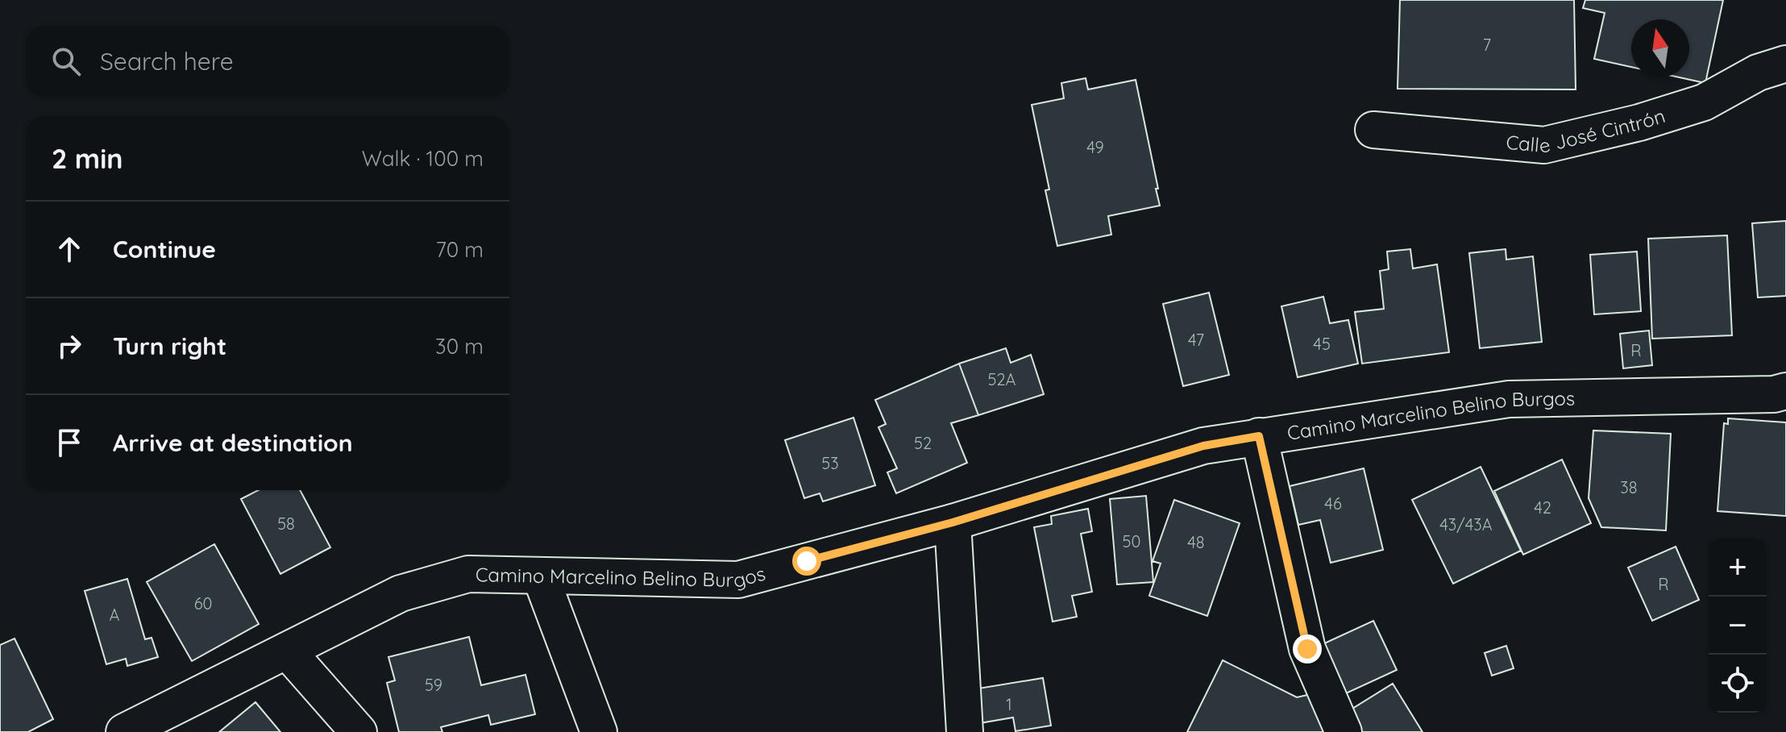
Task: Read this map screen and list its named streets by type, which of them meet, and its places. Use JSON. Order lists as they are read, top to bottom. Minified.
{"streets":{"street":["Calle José Cintrón","Camino Marcelino Belino Burgos"]},"house_numbers":["7","49","47","45","R","52A","52","53","38","46","42","58","43/43A","50","48","R","60","A","59","1"],"north":"top","page":{"search":"Search here","heading":["2 min","Walk · 100 m"],"list":[["Continue","70 m"],["Turn right","30 m"],"Arrive at destination"],"map_buttons":["+","−"]}}
